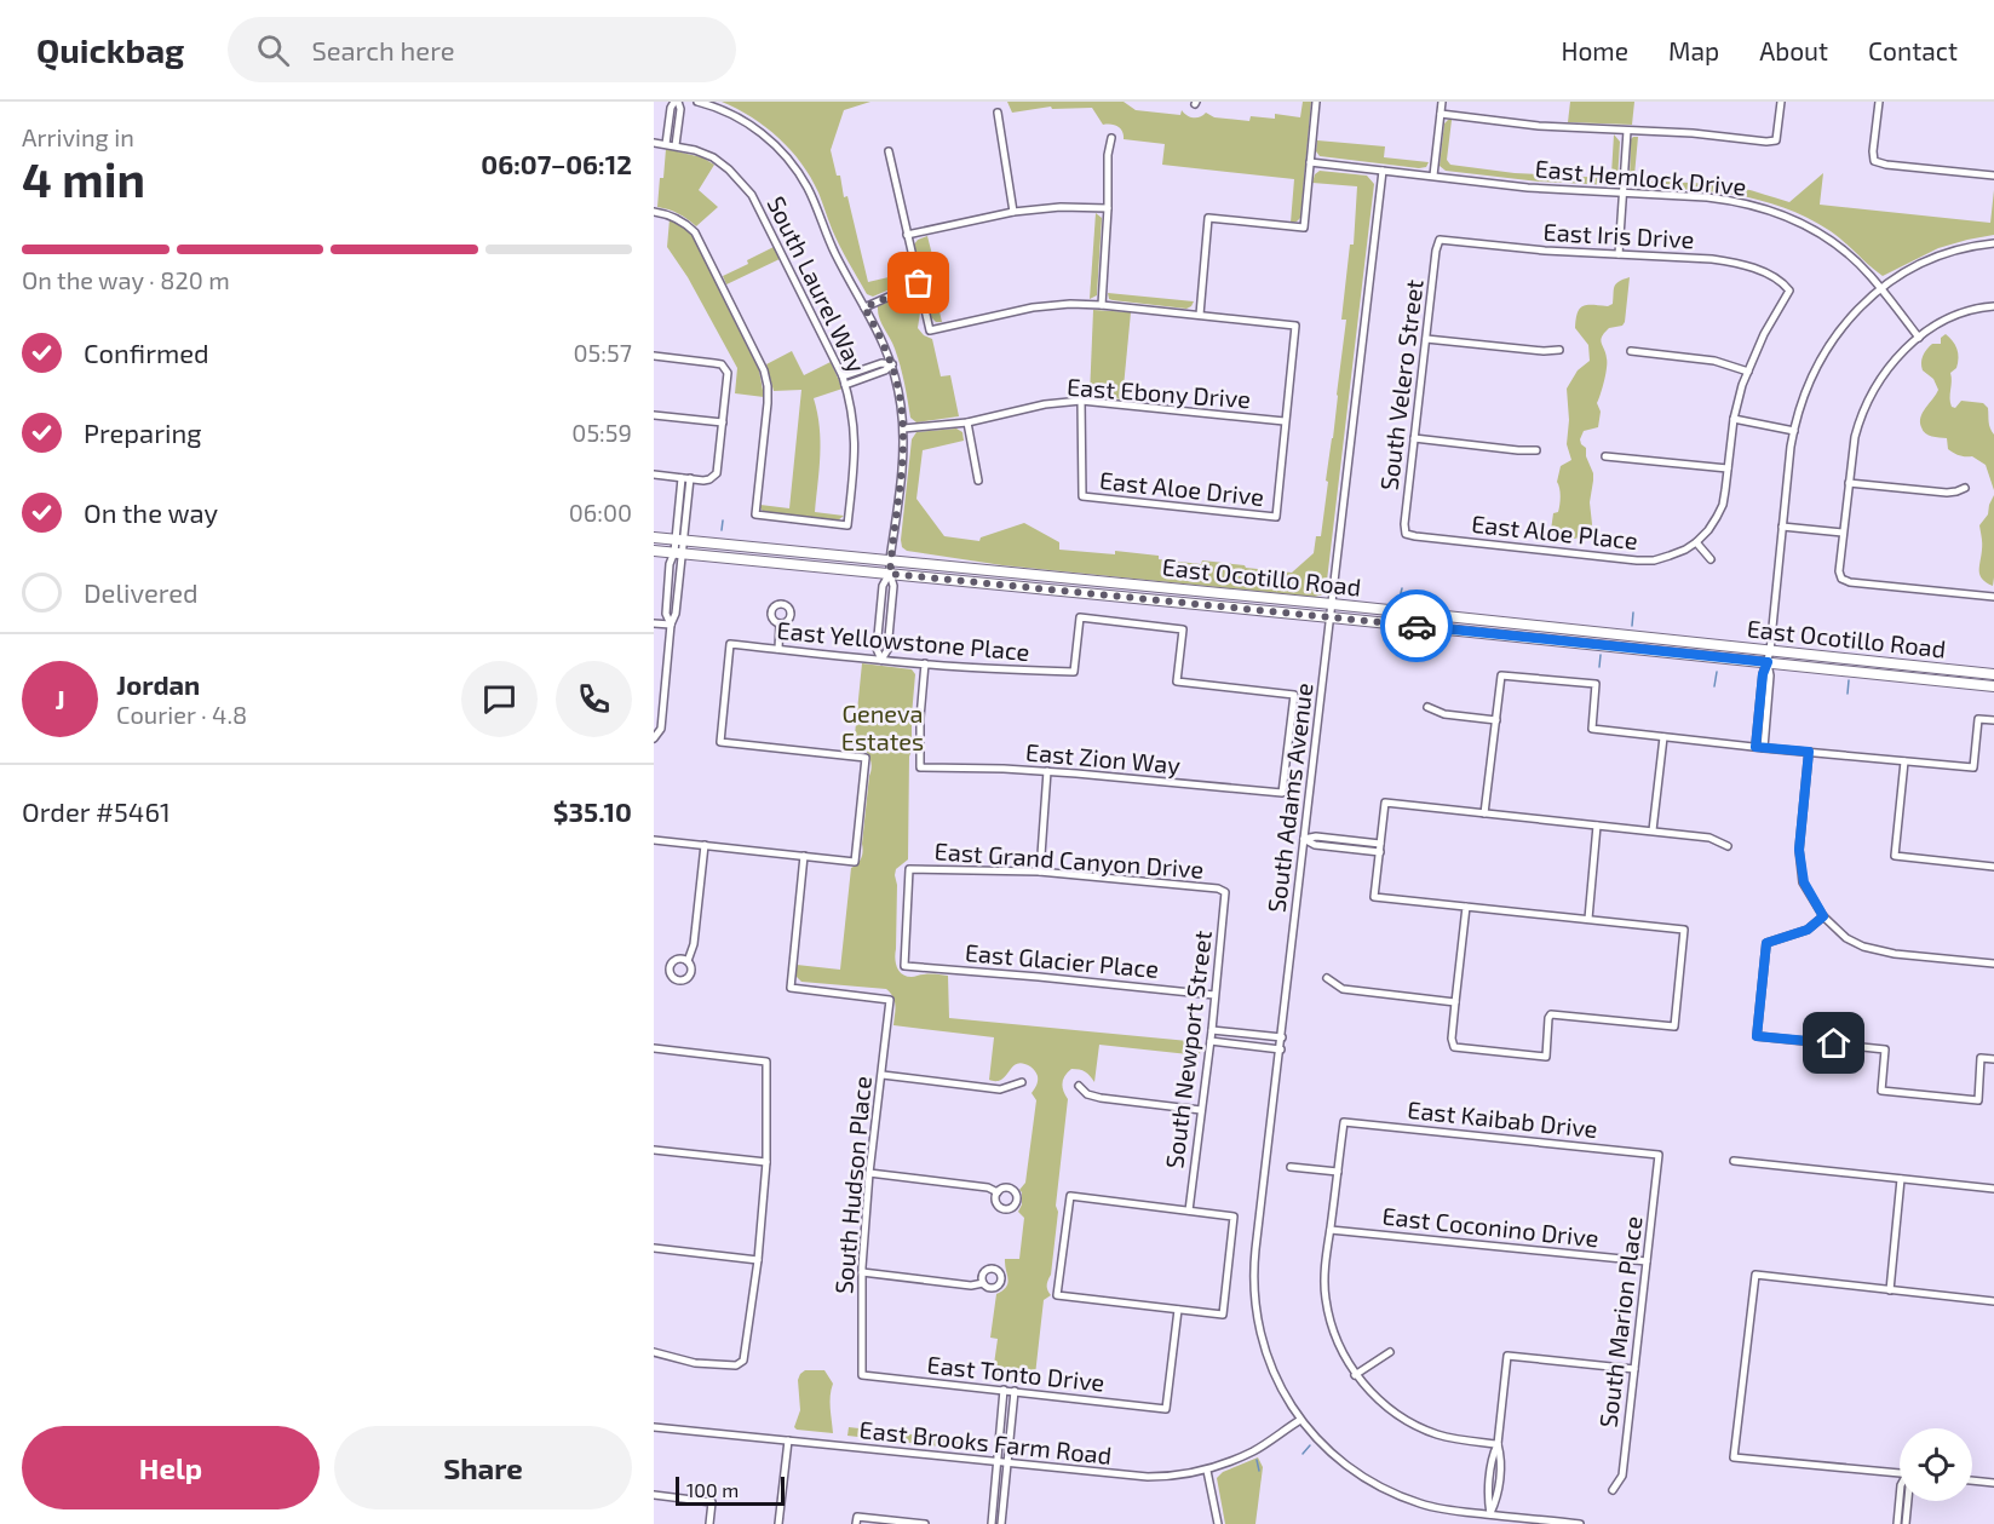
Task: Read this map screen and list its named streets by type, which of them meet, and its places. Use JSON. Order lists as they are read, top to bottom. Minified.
{"streets":{"main road":["East Ocotillo Road"],"street":["East Hemlock Drive","East Iris Drive","South Laurel Way","South Velero Street","East Ebony Drive","East Aloe Drive","East Aloe Place","East Yellowstone Place","East Zion Way","South Adams Avenue","East Grand Canyon Drive","East Glacier Place","South Newport Street","East Kaibab Drive","South Hudson Place","East Coconino Drive","South Marion Place","East Tonto Drive","East Brooks Farm Road"]},"crossings":[["East Hemlock Drive","South Adams Avenue"],["East Iris Drive","South Velero Street"],["South Velero Street","East Aloe Place"],["East Ebony Drive","East Aloe Drive"],["East Ocotillo Road","South Adams Avenue"],["East Yellowstone Place","East Zion Way"],["East Yellowstone Place","South Hudson Place"],["South Adams Avenue","East Brooks Farm Road"],["East Grand Canyon Drive","East Glacier Place"],["East Grand Canyon Drive","South Newport Street"],["East Glacier Place","South Newport Street"],["East Kaibab Drive","South Marion Place"],["South Hudson Place","East Tonto Drive"],["East Coconino Drive","South Marion Place"]],"parks":["Geneva Estates"],"scale_bar":"100 m","page":{"header":"Quickbag","search":"Search here","nav":["Home","Map","About","Contact"],"heading":["4 min","Arriving in","06:07–06:12"],"panel":["Jordan","Courier · 4.8","Order #5461","$35.10"],"bar":"On the way · 820 m","list":[["Confirmed","05:57"],["Preparing","05:59"],["On the way","06:00"],"Delivered"],"round":"J","buttons":["Help","Share"],"scale":"100 m"}}
